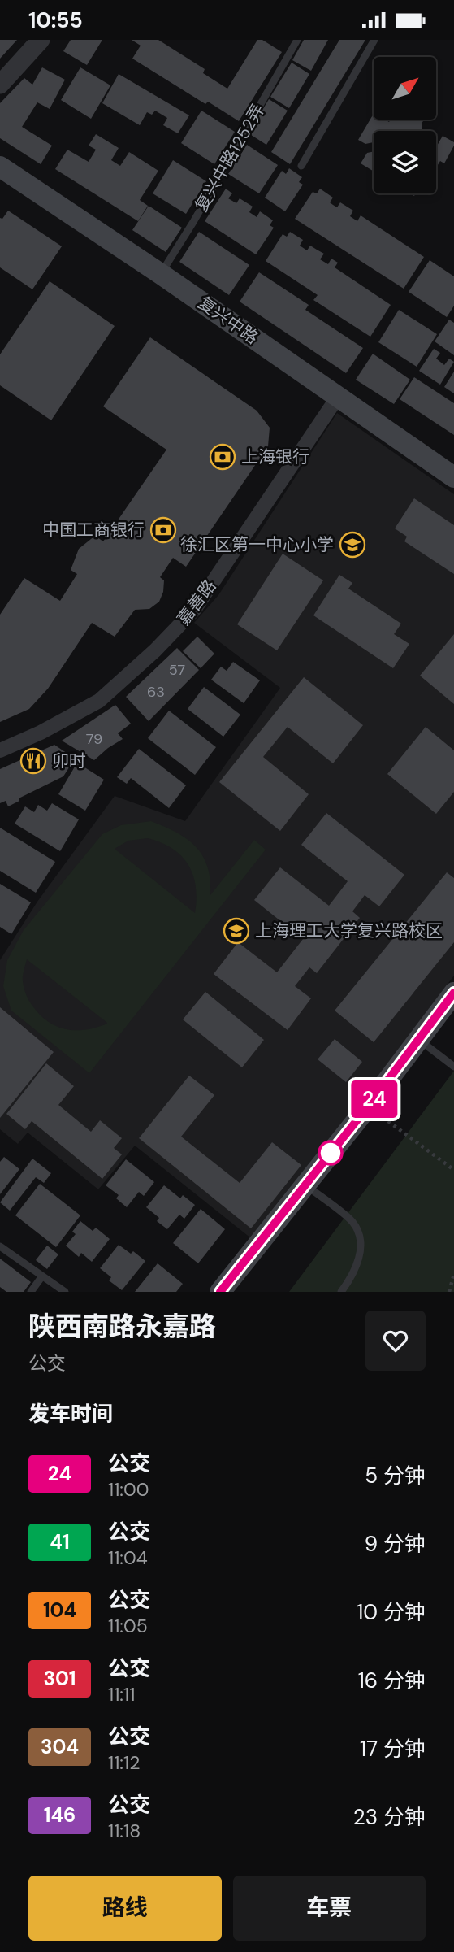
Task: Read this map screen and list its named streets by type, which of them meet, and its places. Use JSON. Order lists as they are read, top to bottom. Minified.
{"streets":{"main road":["复兴中路"],"street":["嘉善路"],"lane":["复兴中路1252弄"]},"crossings":[["复兴中路1252弄","复兴中路"],["复兴中路","嘉善路"]],"places":{"bank":["上海银行","中国工商银行"],"school or university":["徐汇区第一中心小学","上海理工大学复兴路校区"],"restaurant":["卯时"]},"lines":["bus line 24"],"house_numbers":["57","63","79"],"north":"top right","page":{"status":"10:55","on_map":"24","heading":[["陕西南路永嘉路","公交"],"发车时间"],"list":[{"mark":"24","name":"公交","note":"11:00","value":"5 分钟"},{"mark":"41","name":"公交","note":"11:04","value":"9 分钟"},{"mark":"104","name":"公交","note":"11:05","value":"10 分钟"},{"mark":"301","name":"公交","note":"11:11","value":"16 分钟"},{"mark":"304","name":"公交","note":"11:12","value":"17 分钟"},{"mark":"146","name":"公交","note":"11:18","value":"23 分钟"}],"buttons":["路线","车票"]}}
